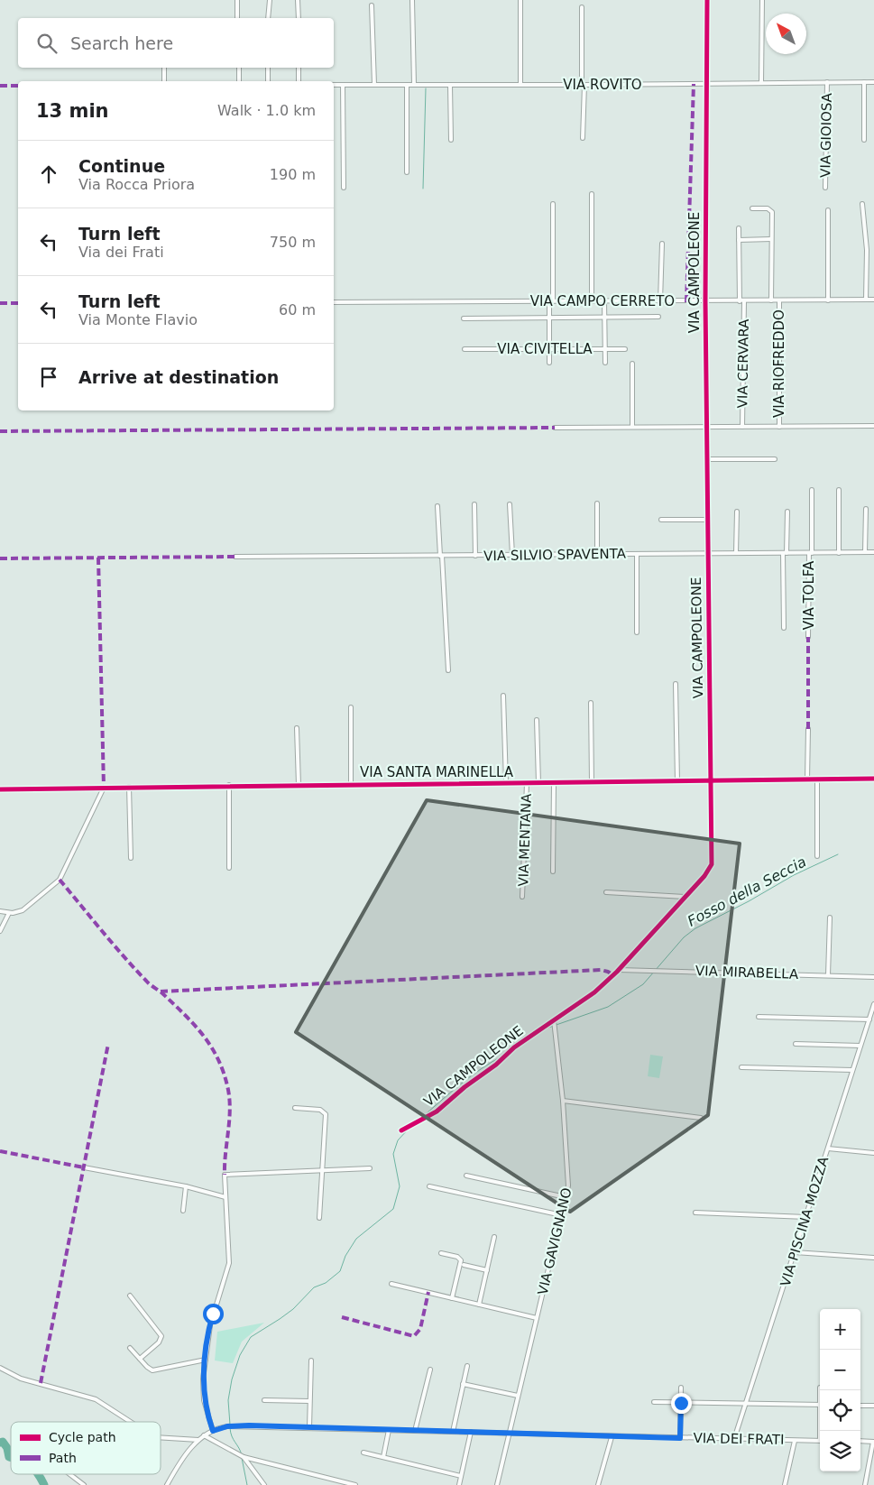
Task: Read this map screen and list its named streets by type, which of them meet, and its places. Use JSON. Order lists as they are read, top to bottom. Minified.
{"streets":{"street":["VIA ROVITO","VIA GIOIOSA","VIA CAMPOLEONE","VIA CAMPO CERRETO","VIA CIVITELLA","VIA CERVARA","VIA RIOFREDDO","VIA SILVIO SPAVENTA","VIA TOLFA","VIA SANTA MARINELLA","VIA MENTANA","VIA MIRABELLA","VIA PISCINA MOZZA","VIA GAVIGNANO","VIA DEI FRATI"]},"crossings":[["VIA ROVITO","VIA GIOIOSA"],["VIA ROVITO","VIA CAMPOLEONE"],["VIA CAMPOLEONE","VIA CAMPO CERRETO"],["VIA CAMPOLEONE","VIA SILVIO SPAVENTA"],["VIA CAMPOLEONE","VIA SANTA MARINELLA"],["VIA CAMPOLEONE","VIA MIRABELLA"],["VIA CAMPOLEONE","VIA GAVIGNANO"],["VIA CAMPO CERRETO","VIA CERVARA"],["VIA CAMPO CERRETO","VIA RIOFREDDO"],["VIA SILVIO SPAVENTA","VIA TOLFA"],["VIA SANTA MARINELLA","VIA MENTANA"],["VIA PISCINA MOZZA","VIA DEI FRATI"],["VIA GAVIGNANO","VIA DEI FRATI"]],"water":["Fosso della Seccia"],"legend":["Cycle path","Path"],"north":"top left","page":{"search":"Search here","heading":["13 min","Walk · 1.0 km"],"list":[["Continue","Via Rocca Priora","190 m"],["Turn left","Via dei Frati","750 m"],["Turn left","Via Monte Flavio","60 m"],"Arrive at destination"],"map_buttons":["+","−"]}}
